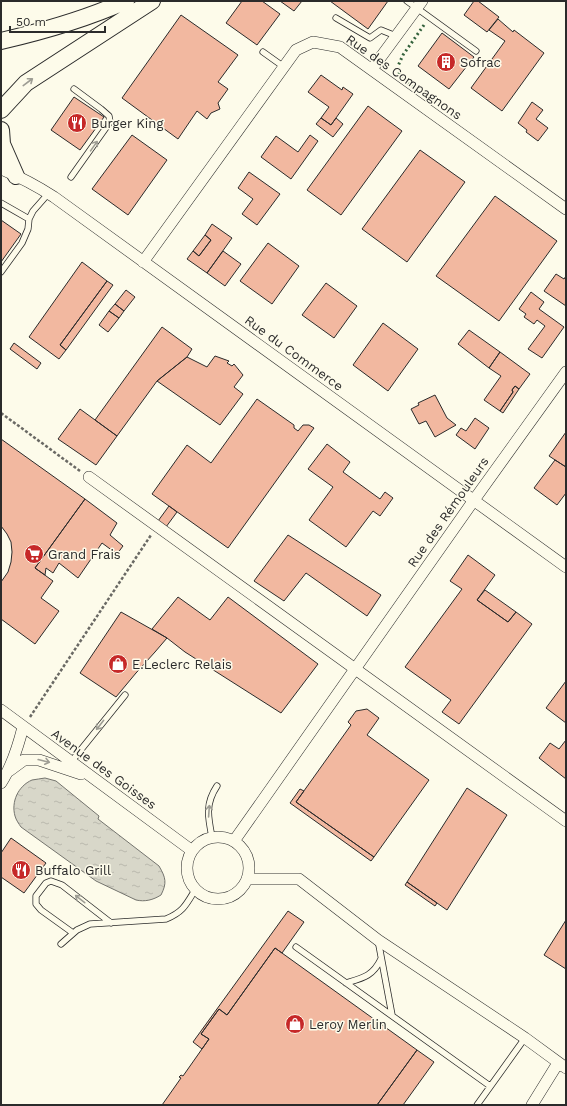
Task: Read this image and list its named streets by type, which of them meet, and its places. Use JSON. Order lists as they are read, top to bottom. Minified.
{"streets":{"street":["Rue des Compagnons","Rue du Commerce","Rue des Rémouleurs","Avenue des Goisses"]},"crossings":[["Rue des Compagnons","Rue du Commerce"],["Rue du Commerce","Rue des Rémouleurs"],["Rue des Rémouleurs","Avenue des Goisses"]],"places":{"building":["Sofrac"],"restaurant":["Burger King","Buffalo Grill"],"supermarket":["Grand Frais"],"shop":["E.Leclerc Relais","Leroy Merlin"]},"scale_bar":"50 m"}
